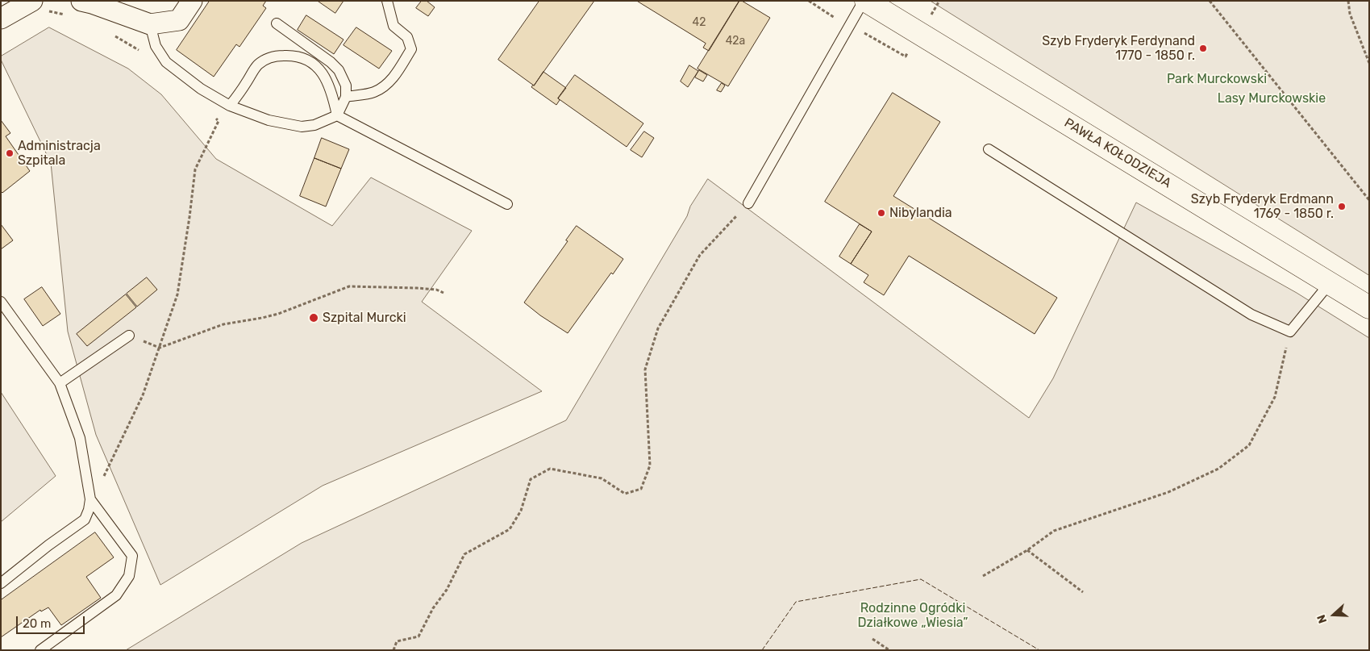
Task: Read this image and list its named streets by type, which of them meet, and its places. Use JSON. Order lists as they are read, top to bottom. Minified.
{"streets":{"street":["PAWŁA KOŁODZIEJA"]},"parks":["Park Murckowski","Lasy Murckowskie","Rodzinne Ogródki Działkowe „Wiesia”"],"places":["Szyb Fryderyk Ferdynand 1770 - 1850 r.","Administracja Szpitala","Szyb Fryderyk Erdmann 1769 - 1850 r.","Nibylandia","Szpital Murcki"],"house_numbers":["42","42a"],"scale_bar":"20 m","north":"left"}
